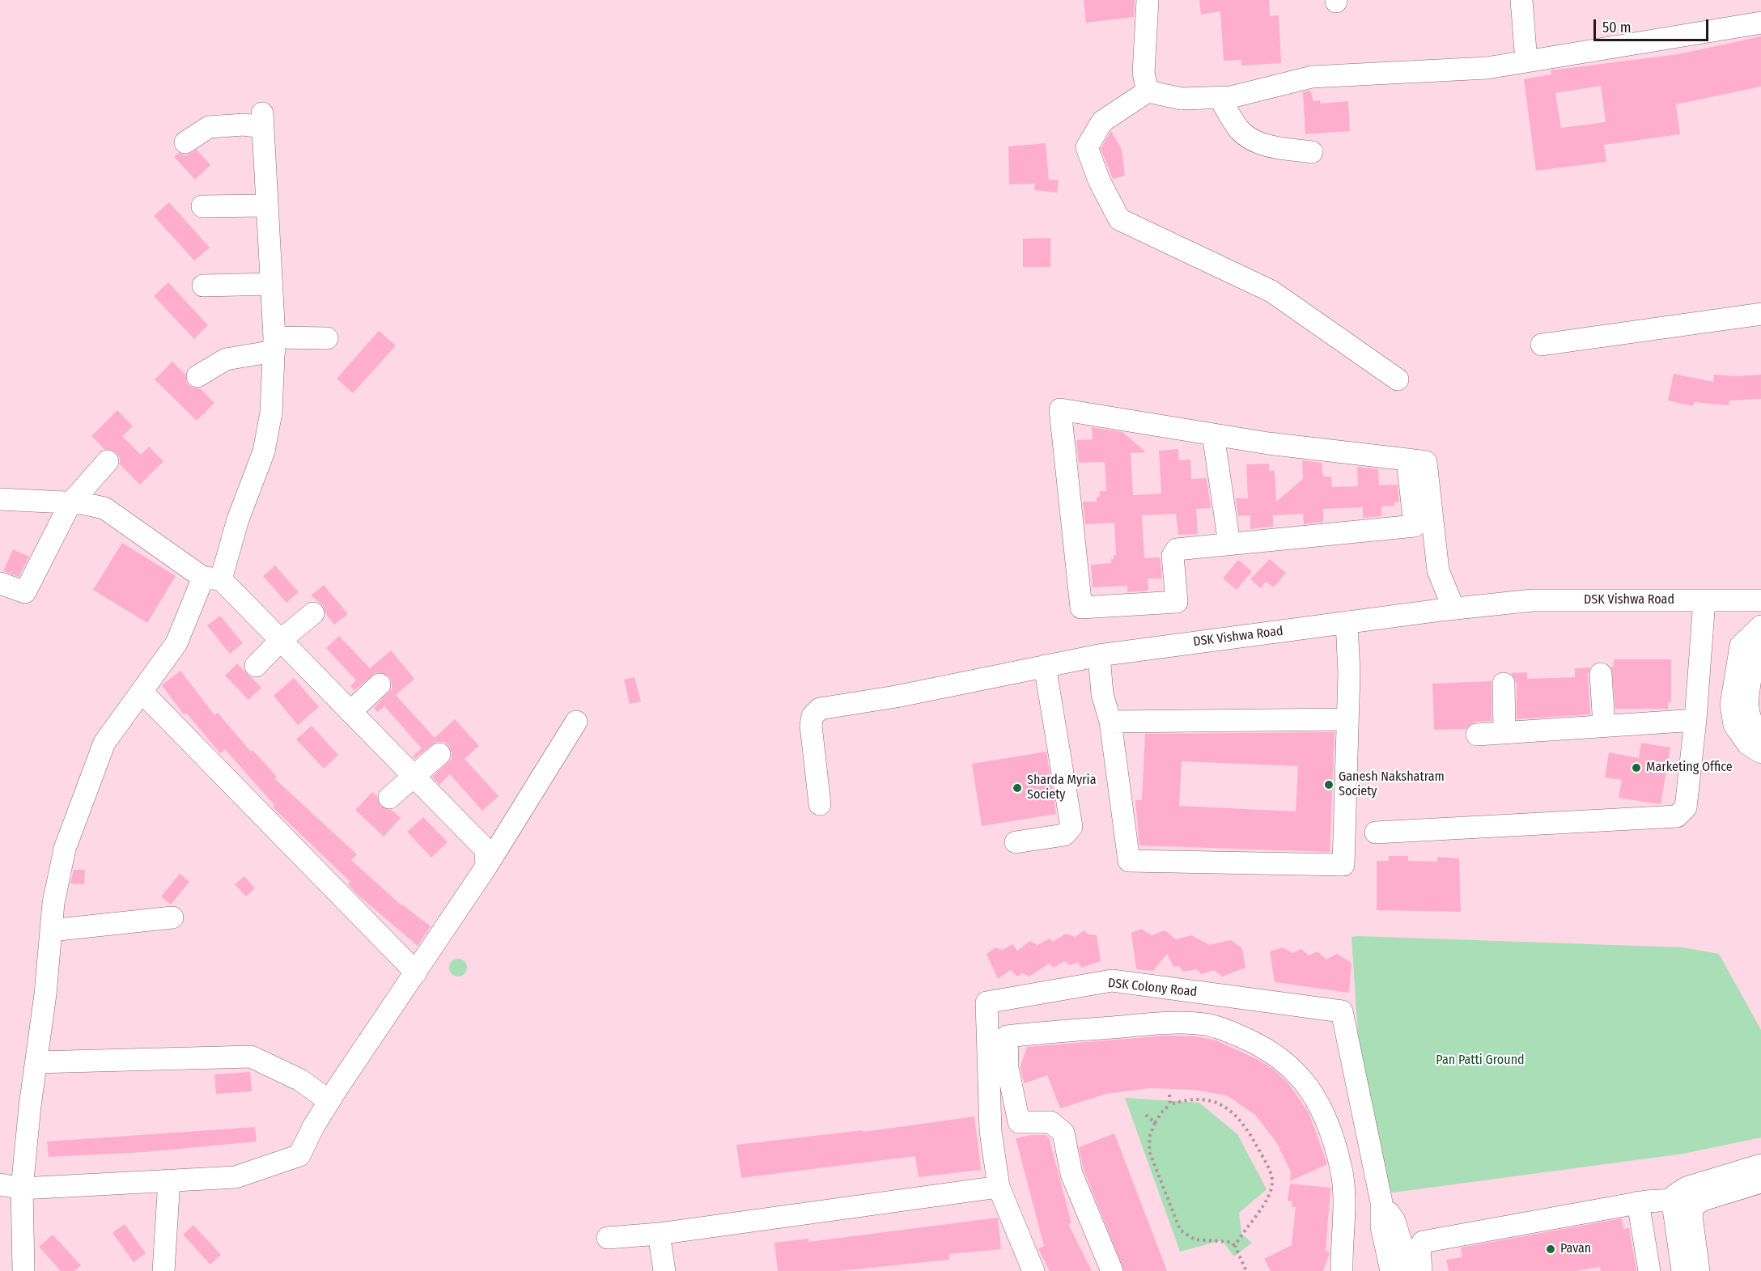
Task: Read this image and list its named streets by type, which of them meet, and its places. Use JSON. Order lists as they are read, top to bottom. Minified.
{"streets":{"street":["DSK Vishwa Road","DSK Colony Road"]},"parks":["Pan Patti Ground"],"places":["Marketing Office","Ganesh Nakshatram Society","Sharda Myria Society","Pavan"],"scale_bar":"50 m"}
